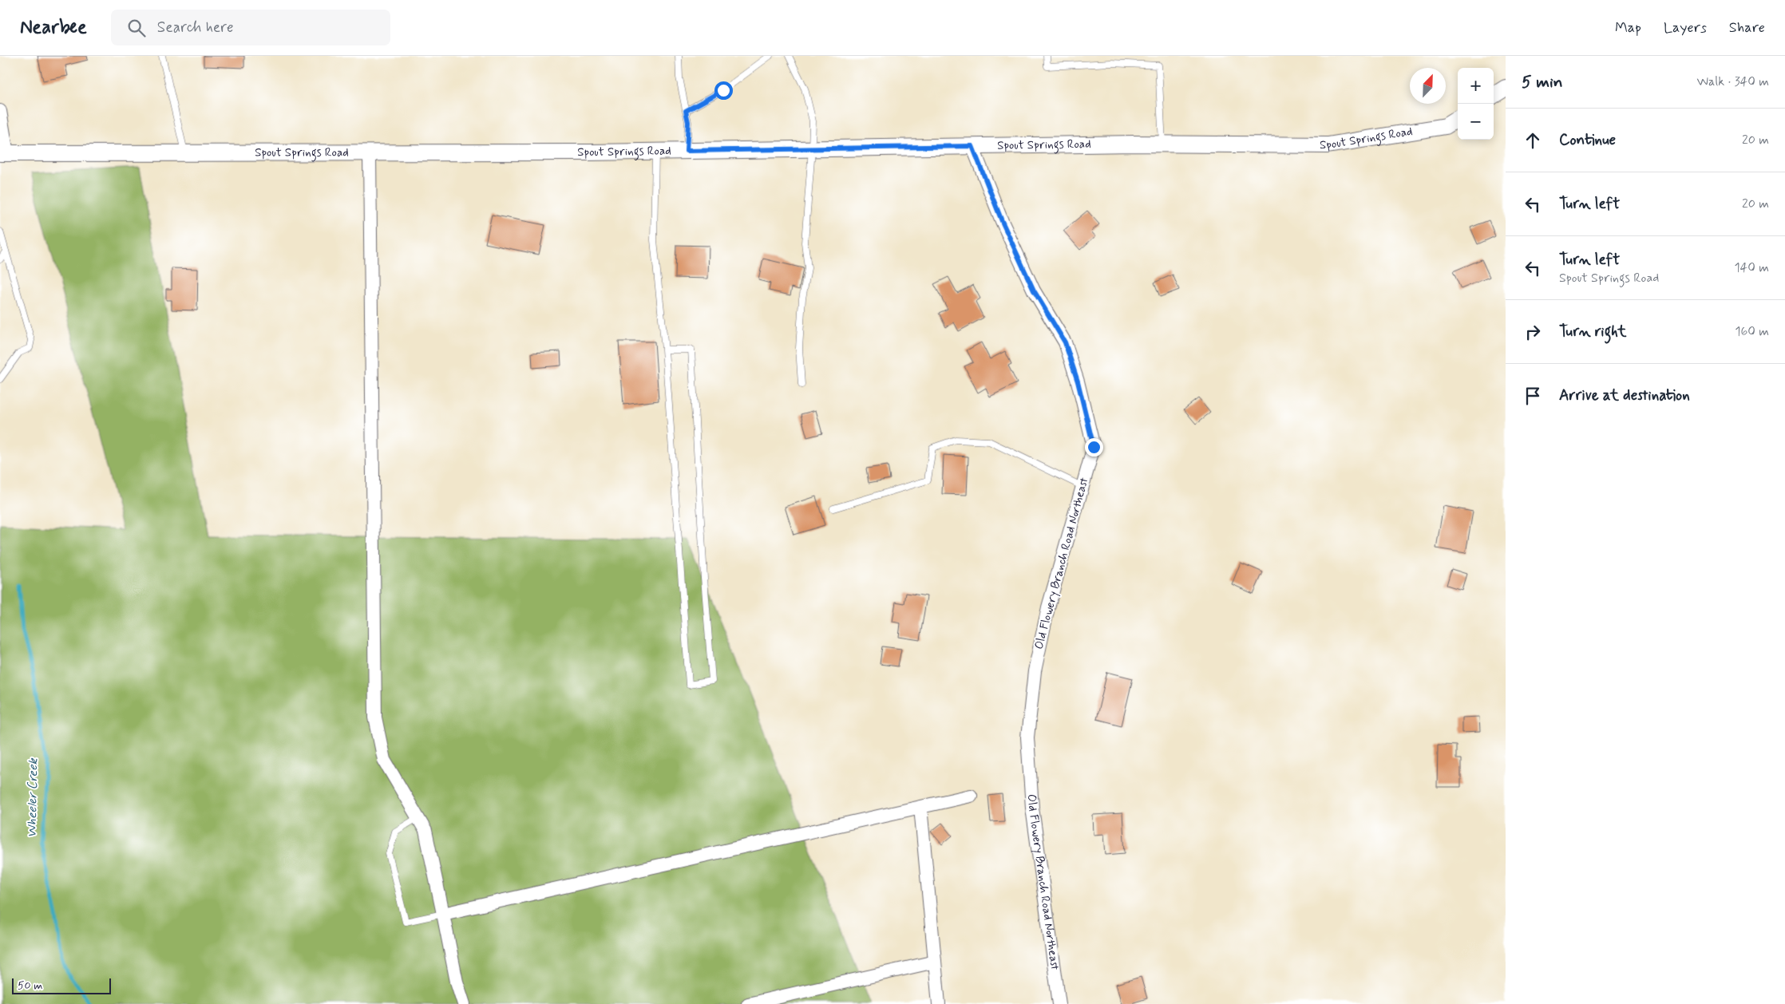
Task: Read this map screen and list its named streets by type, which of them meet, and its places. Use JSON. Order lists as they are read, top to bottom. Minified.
{"streets":{"street":["Spout Springs Road","Old Flowery Branch Road Northeast"]},"crossings":[["Spout Springs Road","Old Flowery Branch Road Northeast"]],"water":["Wheeler Creek"],"scale_bar":"50 m","north":"top right","page":{"header":"Nearbee","search":"Search here","nav":["Map","Layers","Share"],"heading":["5 min","Walk · 340 m"],"map_buttons":["+","−"],"list":[["Continue","20 m"],["Turn left","20 m"],["Turn left","Spout Springs Road","140 m"],["Turn right","160 m"],"Arrive at destination"],"scale":"50 m"}}
